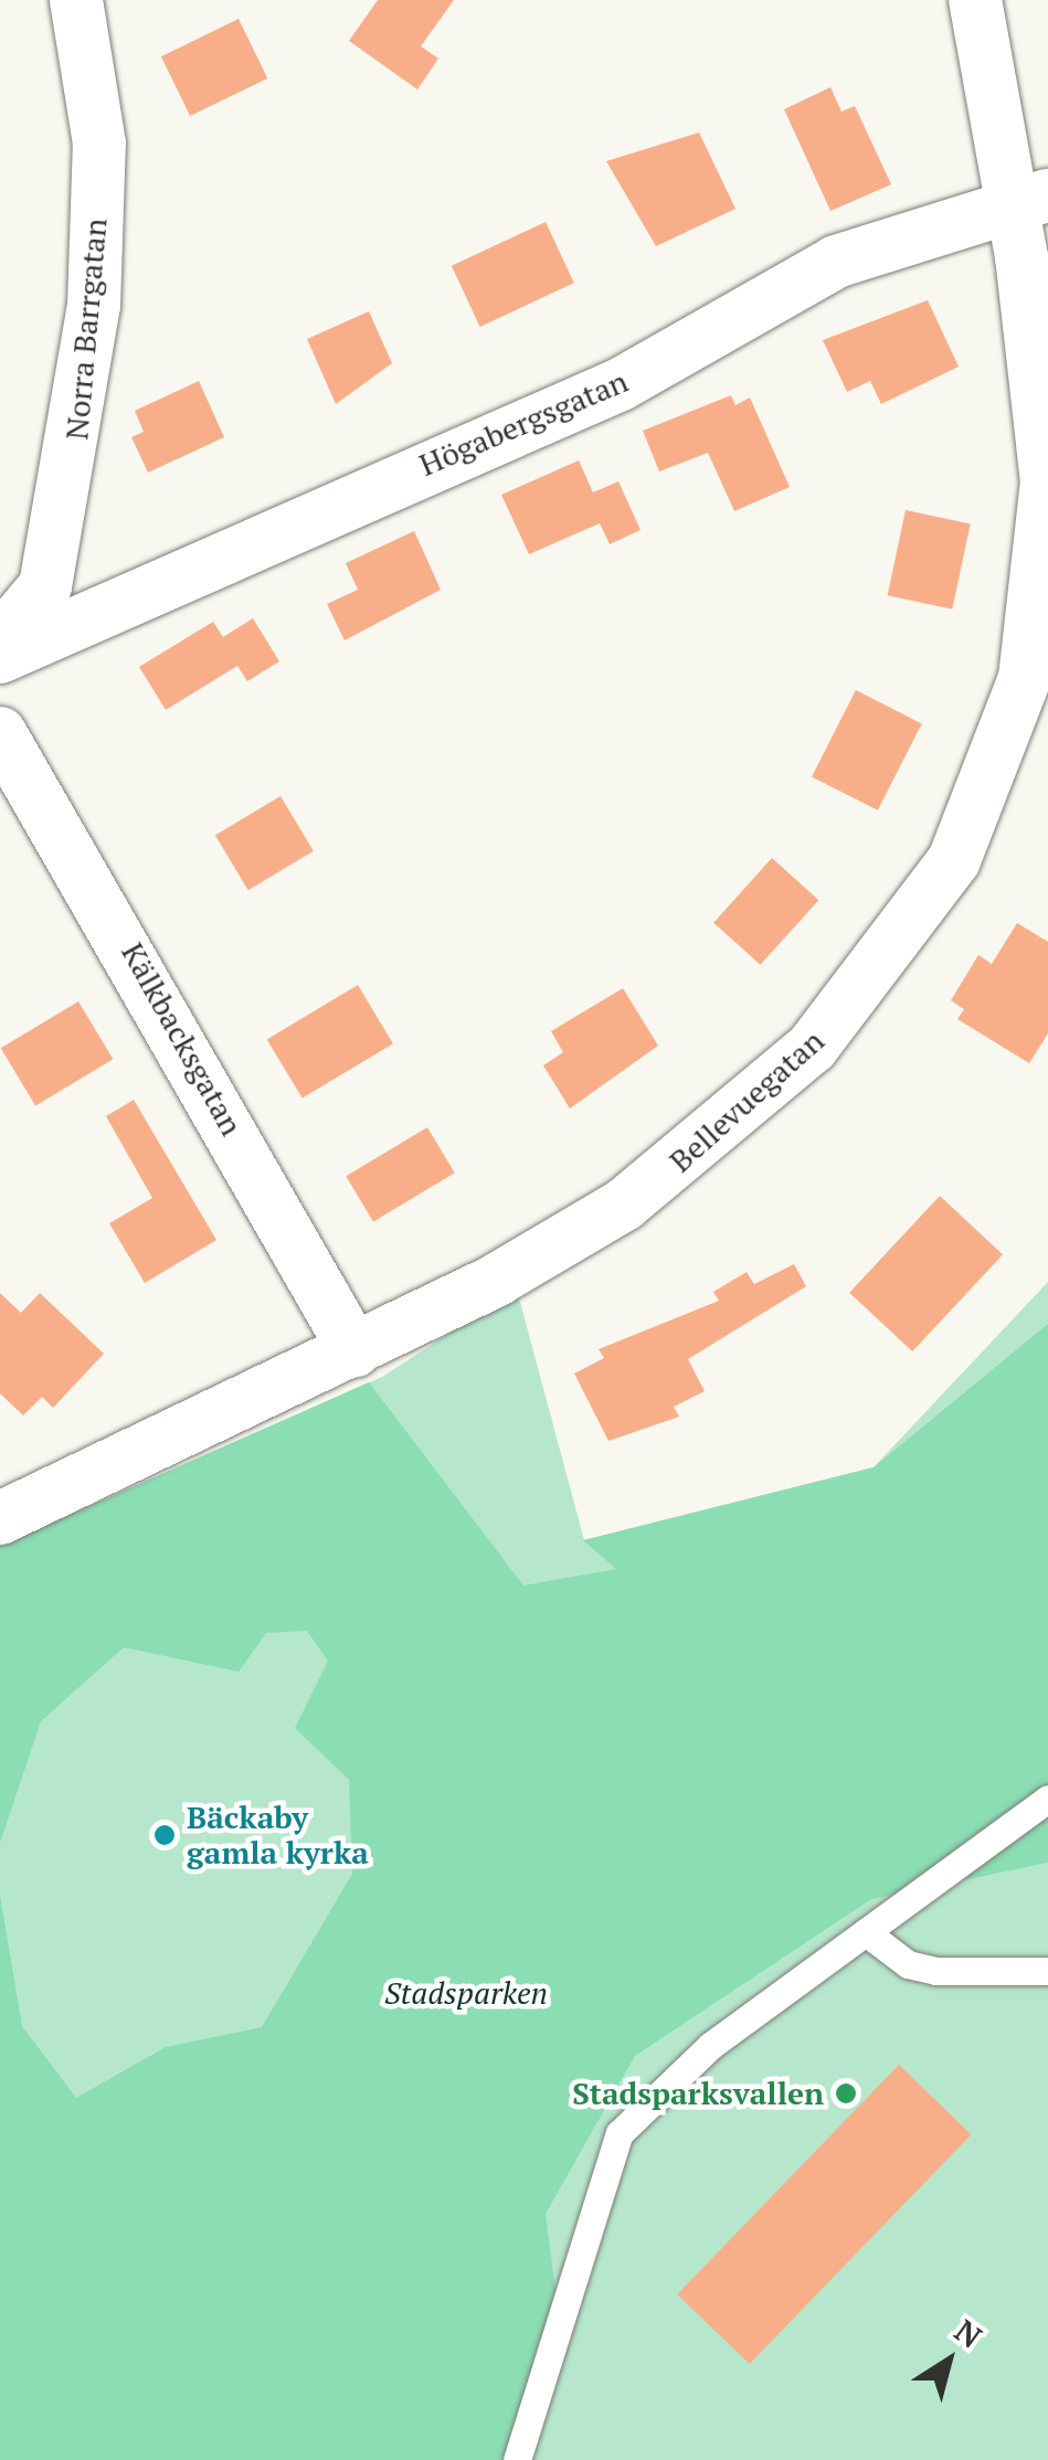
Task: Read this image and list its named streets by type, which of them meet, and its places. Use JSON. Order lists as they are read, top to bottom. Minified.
{"streets":{"street":["Norra Barrgatan","Högabergsgatan","Kälkbacksgatan","Bellevuegatan"]},"crossings":[["Högabergsgatan","Bellevuegatan"],["Kälkbacksgatan","Bellevuegatan"]],"parks":["Stadsparken"],"places":["Bäckaby gamla kyrka","Stadsparksvallen"],"north":"top right"}
